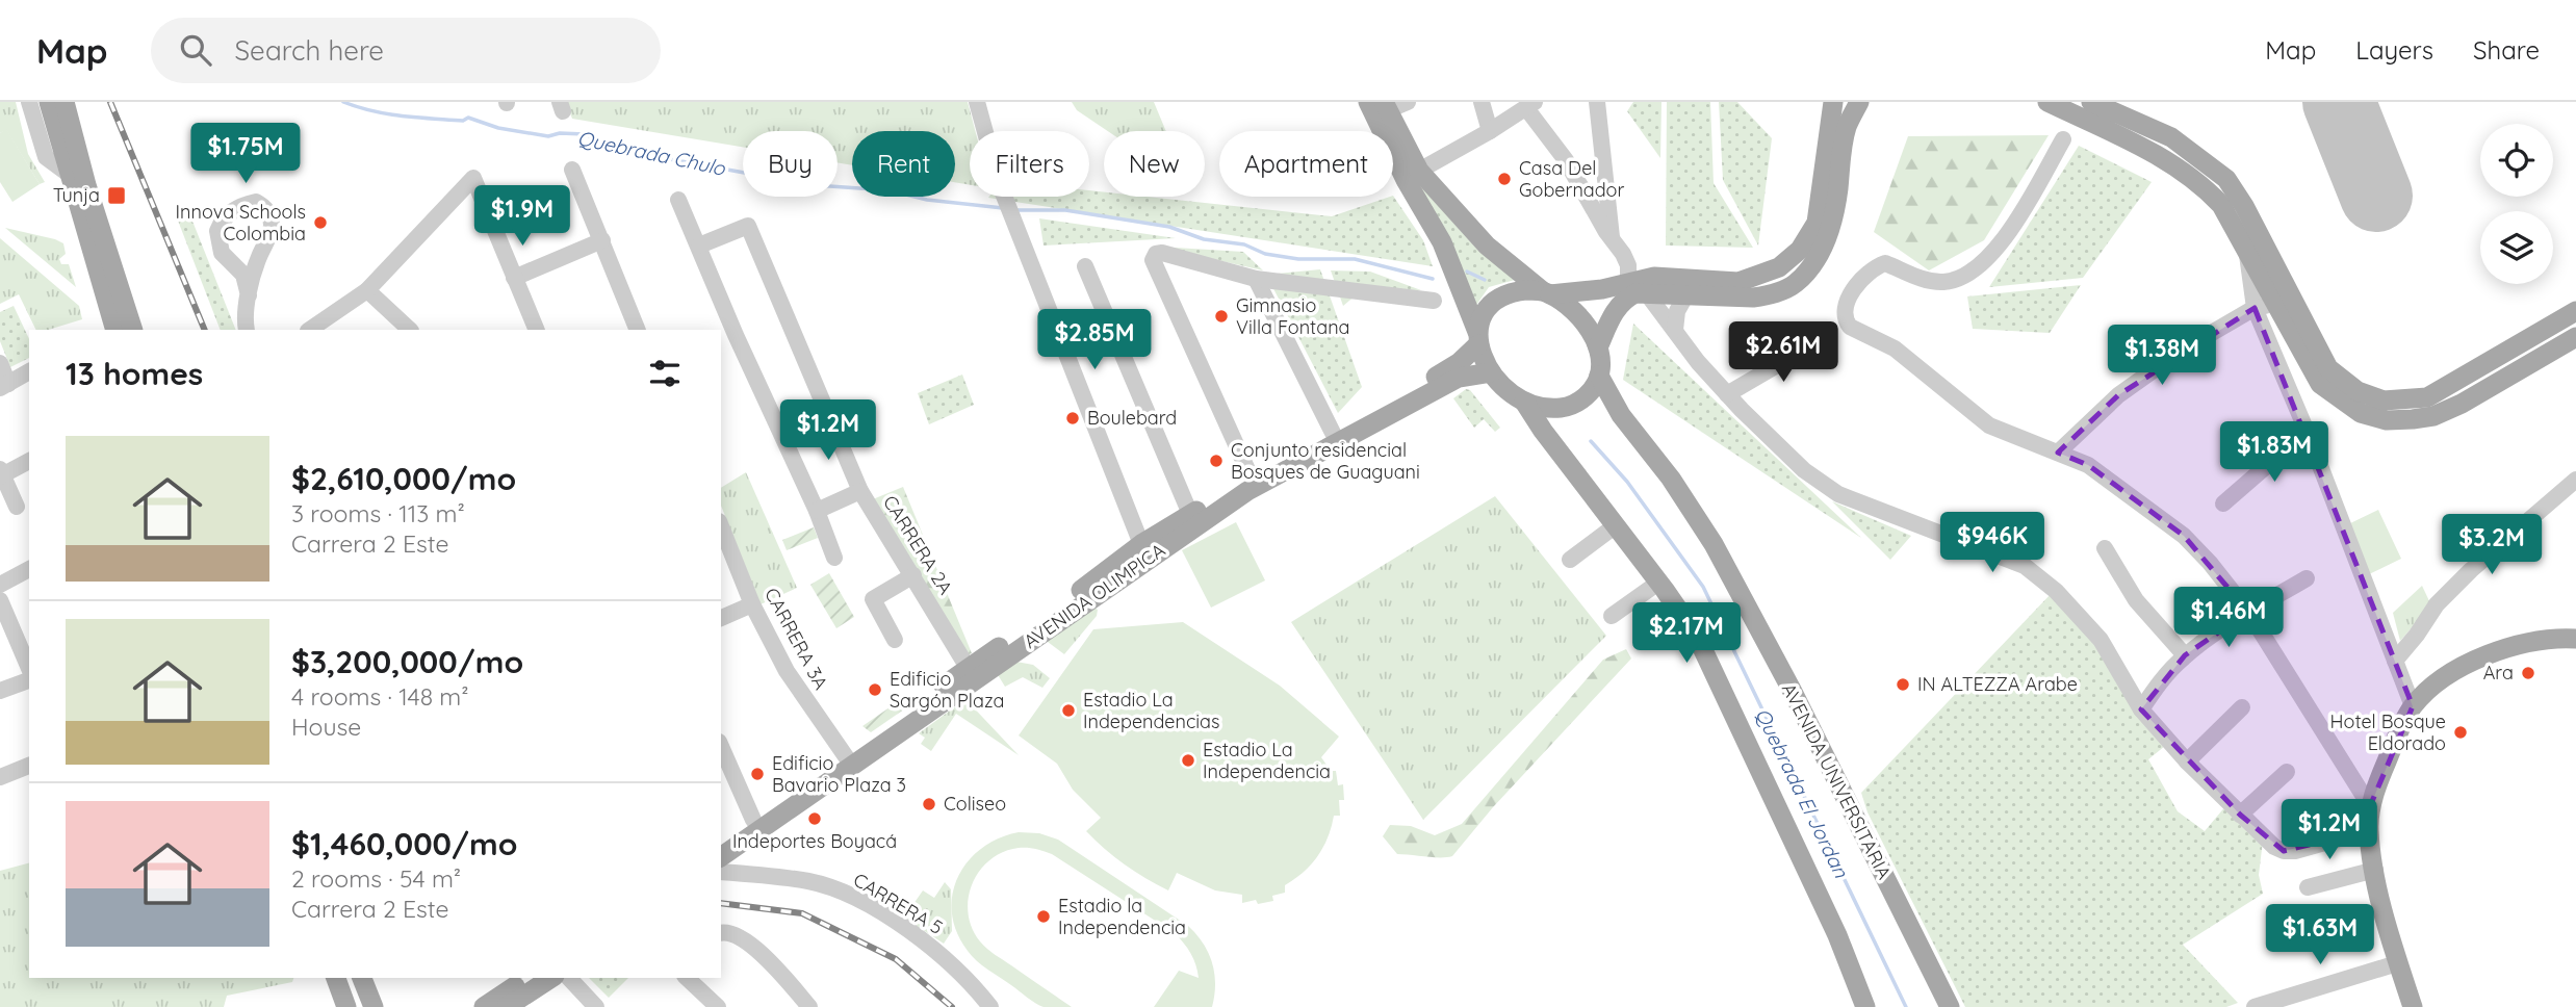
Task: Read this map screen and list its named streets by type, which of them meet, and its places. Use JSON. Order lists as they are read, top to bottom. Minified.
{"streets":{"main road":["AVENIDA OLIMPICA","AVENIDA UNIVERSITARIA"],"street":["CARRERA 2A","CARRERA 3A","CARRERA 5"]},"crossings":[["CARRERA 2A","AVENIDA OLIMPICA"],["AVENIDA OLIMPICA","CARRERA 3A"],["AVENIDA OLIMPICA","AVENIDA UNIVERSITARIA"]],"water":["Quebrada Chulo","Quebrada El Jordan"],"places":{"other":["Casa Del Gobernador","Innova Schools Colombia","Gimnasio Villa Fontana","Boulebard","Conjunto residencial Bosques de Guaguani","Ara","IN ALTEZZA Arabe","Edificio Sargón Plaza","Estadio La Independencias","Hotel Bosque Eldorado","Estadio La Independencia","Edificio Bavario Plaza 3","Coliseo","Indeportes Boyacá","Estadio la Independencia"],"transit":["Tunja"]},"page":{"header":"Map","search":"Search here","nav":["Map","Layers","Share"],"price":["$1.75M","$1.9M","$2.85M","$2.61M","$1.38M","$1.2M","$1.83M","$946K","$3.2M","$1.46M","$2.17M","$1.2M","$1.63M"],"chip":["Buy","Rent","Filters","New","Apartment"],"heading":"13 homes","list":[{"name":"$2,610,000/mo","note":"3 rooms · 113 m² · Carrera 2 Este"},{"name":"$3,200,000/mo","note":"4 rooms · 148 m² · House"},{"name":"$1,460,000/mo","note":"2 rooms · 54 m² · Carrera 2 Este"}]}}
